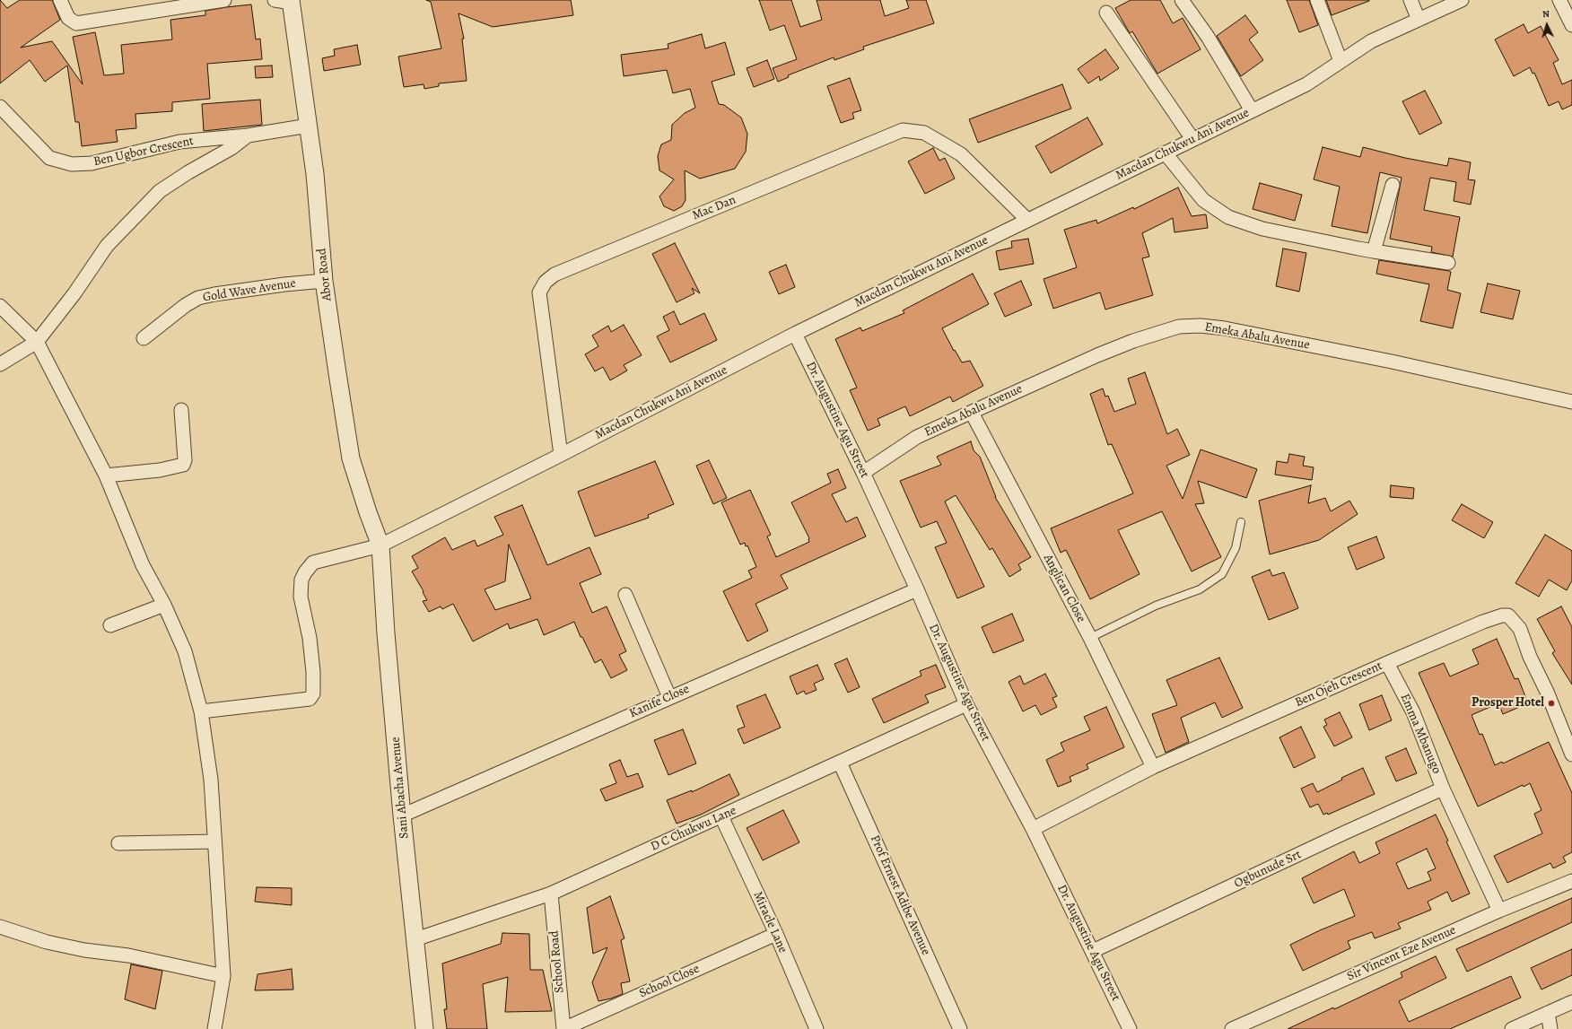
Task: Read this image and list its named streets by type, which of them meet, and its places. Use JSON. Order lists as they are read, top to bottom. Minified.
{"streets":{"street":["Macdan Chukwu Ani Avenue","Ben Ugbor Crescent","Mac Dan","Abor Road","Gold Wave Avenue","Emeka Abalu Avenue","Dr. Augustine Agu Street","Anglican Close","Ben Ojeh Crescent","Kanife Close","Emma Mbanugo","Sani Abacha Avenue","D C Chukwu Lane","Ogbunude Srt","Prof Ernest Adibe Avenue","Miracle Lane","Sir Vincent Eze Avenue","School Road","School Close"]},"crossings":[["Macdan Chukwu Ani Avenue","Mac Dan"],["Macdan Chukwu Ani Avenue","Abor Road"],["Macdan Chukwu Ani Avenue","Dr. Augustine Agu Street"],["Macdan Chukwu Ani Avenue","Sani Abacha Avenue"],["Ben Ugbor Crescent","Abor Road"],["Abor Road","Gold Wave Avenue"],["Abor Road","Sani Abacha Avenue"],["Emeka Abalu Avenue","Dr. Augustine Agu Street"],["Emeka Abalu Avenue","Anglican Close"],["Dr. Augustine Agu Street","Ben Ojeh Crescent"],["Dr. Augustine Agu Street","Kanife Close"],["Dr. Augustine Agu Street","D C Chukwu Lane"],["Dr. Augustine Agu Street","Ogbunude Srt"],["Anglican Close","Ben Ojeh Crescent"],["Ben Ojeh Crescent","Emma Mbanugo"],["Kanife Close","Sani Abacha Avenue"],["Emma Mbanugo","Ogbunude Srt"],["Emma Mbanugo","Sir Vincent Eze Avenue"],["Sani Abacha Avenue","D C Chukwu Lane"],["D C Chukwu Lane","Prof Ernest Adibe Avenue"],["D C Chukwu Lane","Miracle Lane"],["D C Chukwu Lane","School Road"],["Miracle Lane","School Close"],["School Road","School Close"]],"places":["Prosper Hotel"],"north":"top"}
